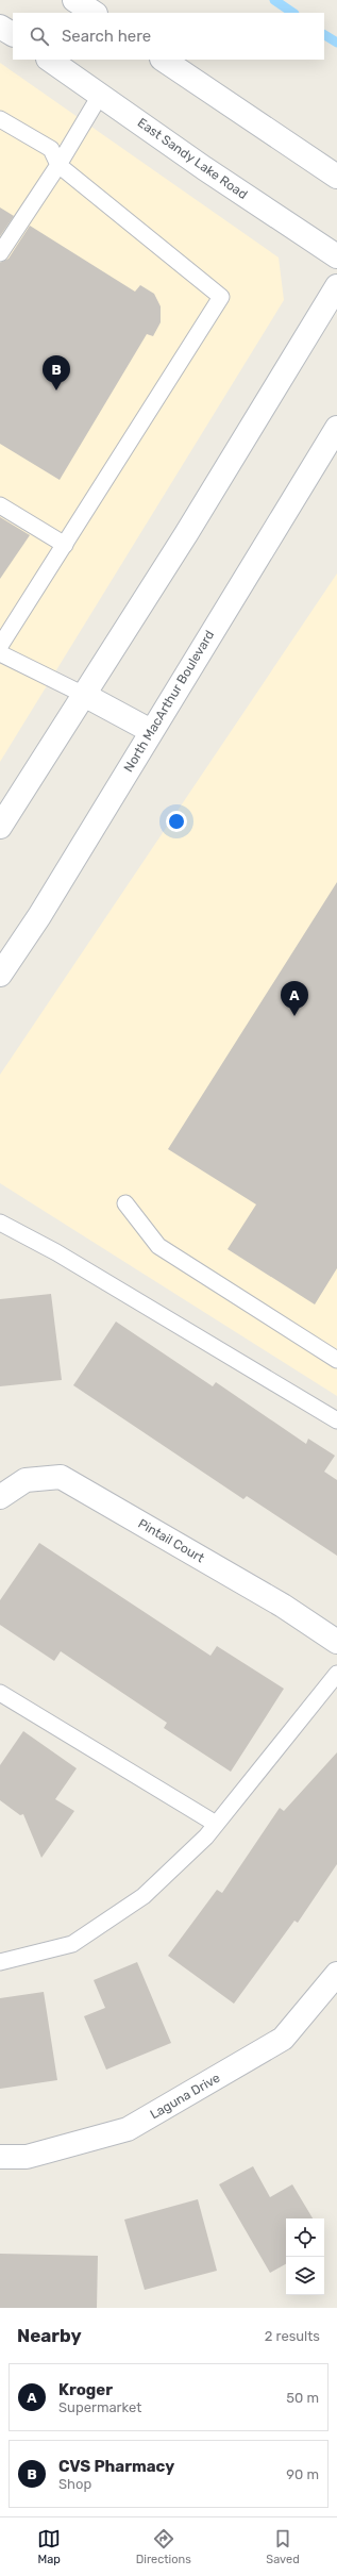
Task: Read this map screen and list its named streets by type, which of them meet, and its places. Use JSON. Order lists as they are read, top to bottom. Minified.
{"streets":{"main road":["East Sandy Lake Road","North MacArthur Boulevard","Pintail Court","Laguna Drive"]},"page":{"search":"Search here","pins":["B","A"],"heading":["Nearby","2 results"],"list":[{"mark":"A","name":"Kroger","note":"Supermarket","value":"50 m"},{"mark":"B","name":"CVS Pharmacy","note":"Shop","value":"90 m"}],"nav":["Map","Directions","Saved"]}}
